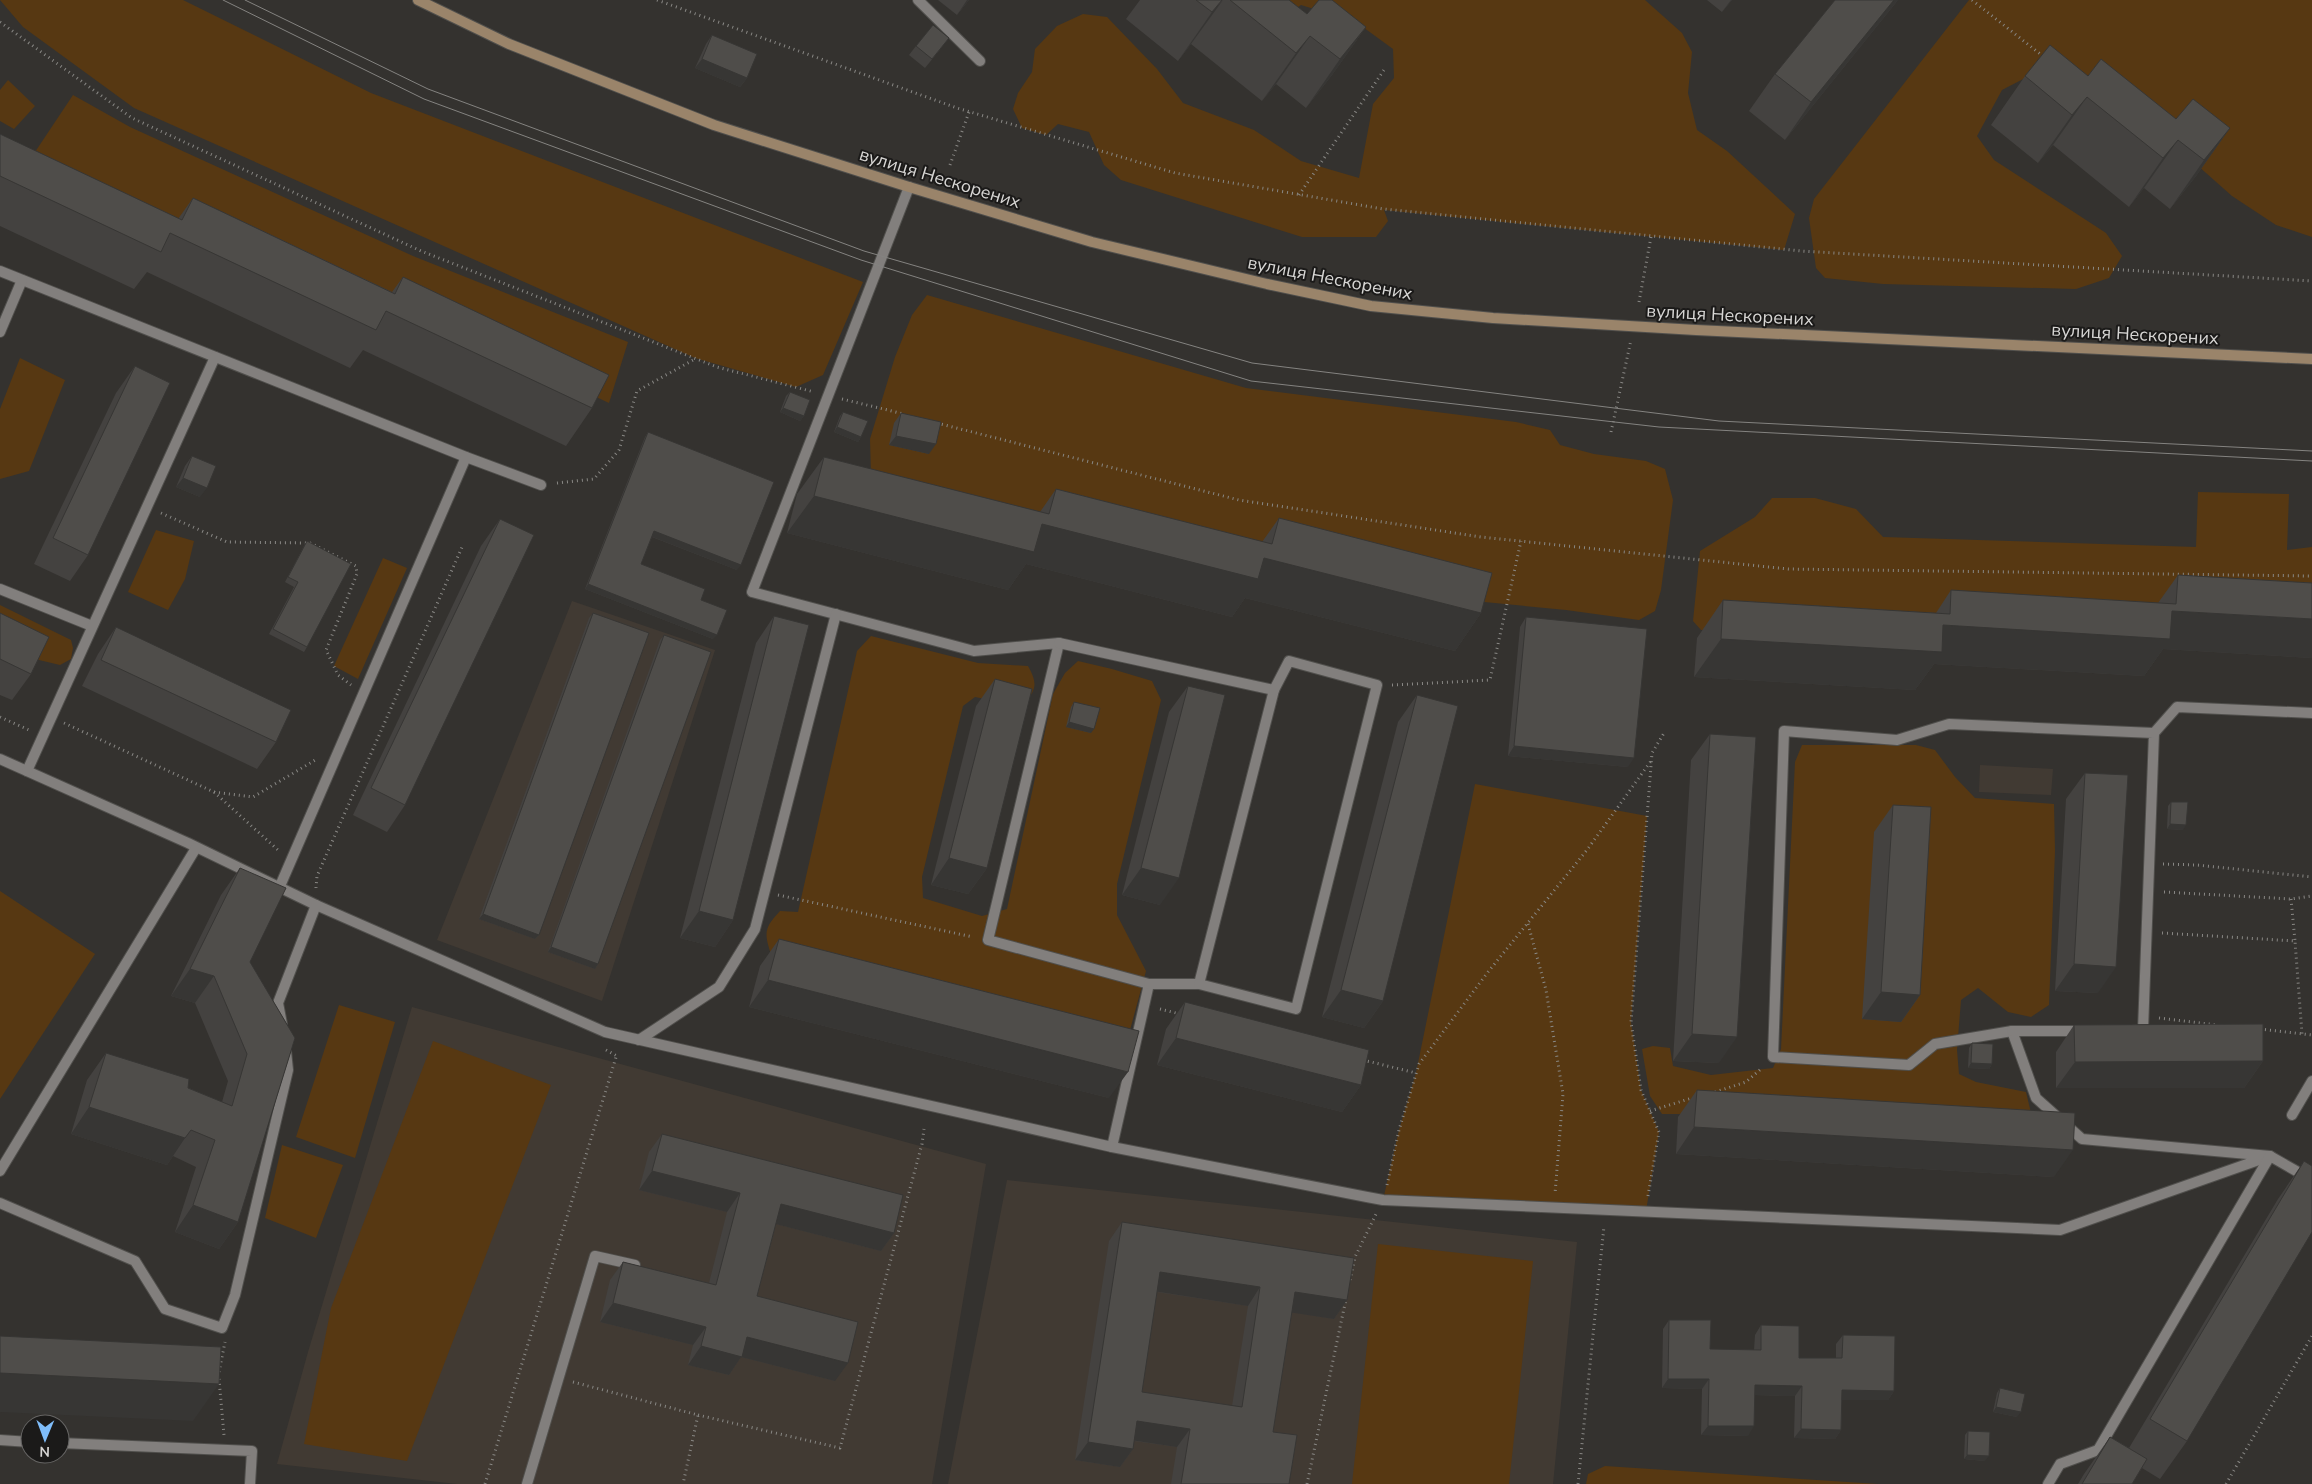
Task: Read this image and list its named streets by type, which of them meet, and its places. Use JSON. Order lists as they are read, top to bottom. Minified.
{"streets":{"main road":["вулиця Нескорених"]},"north":"bottom"}
